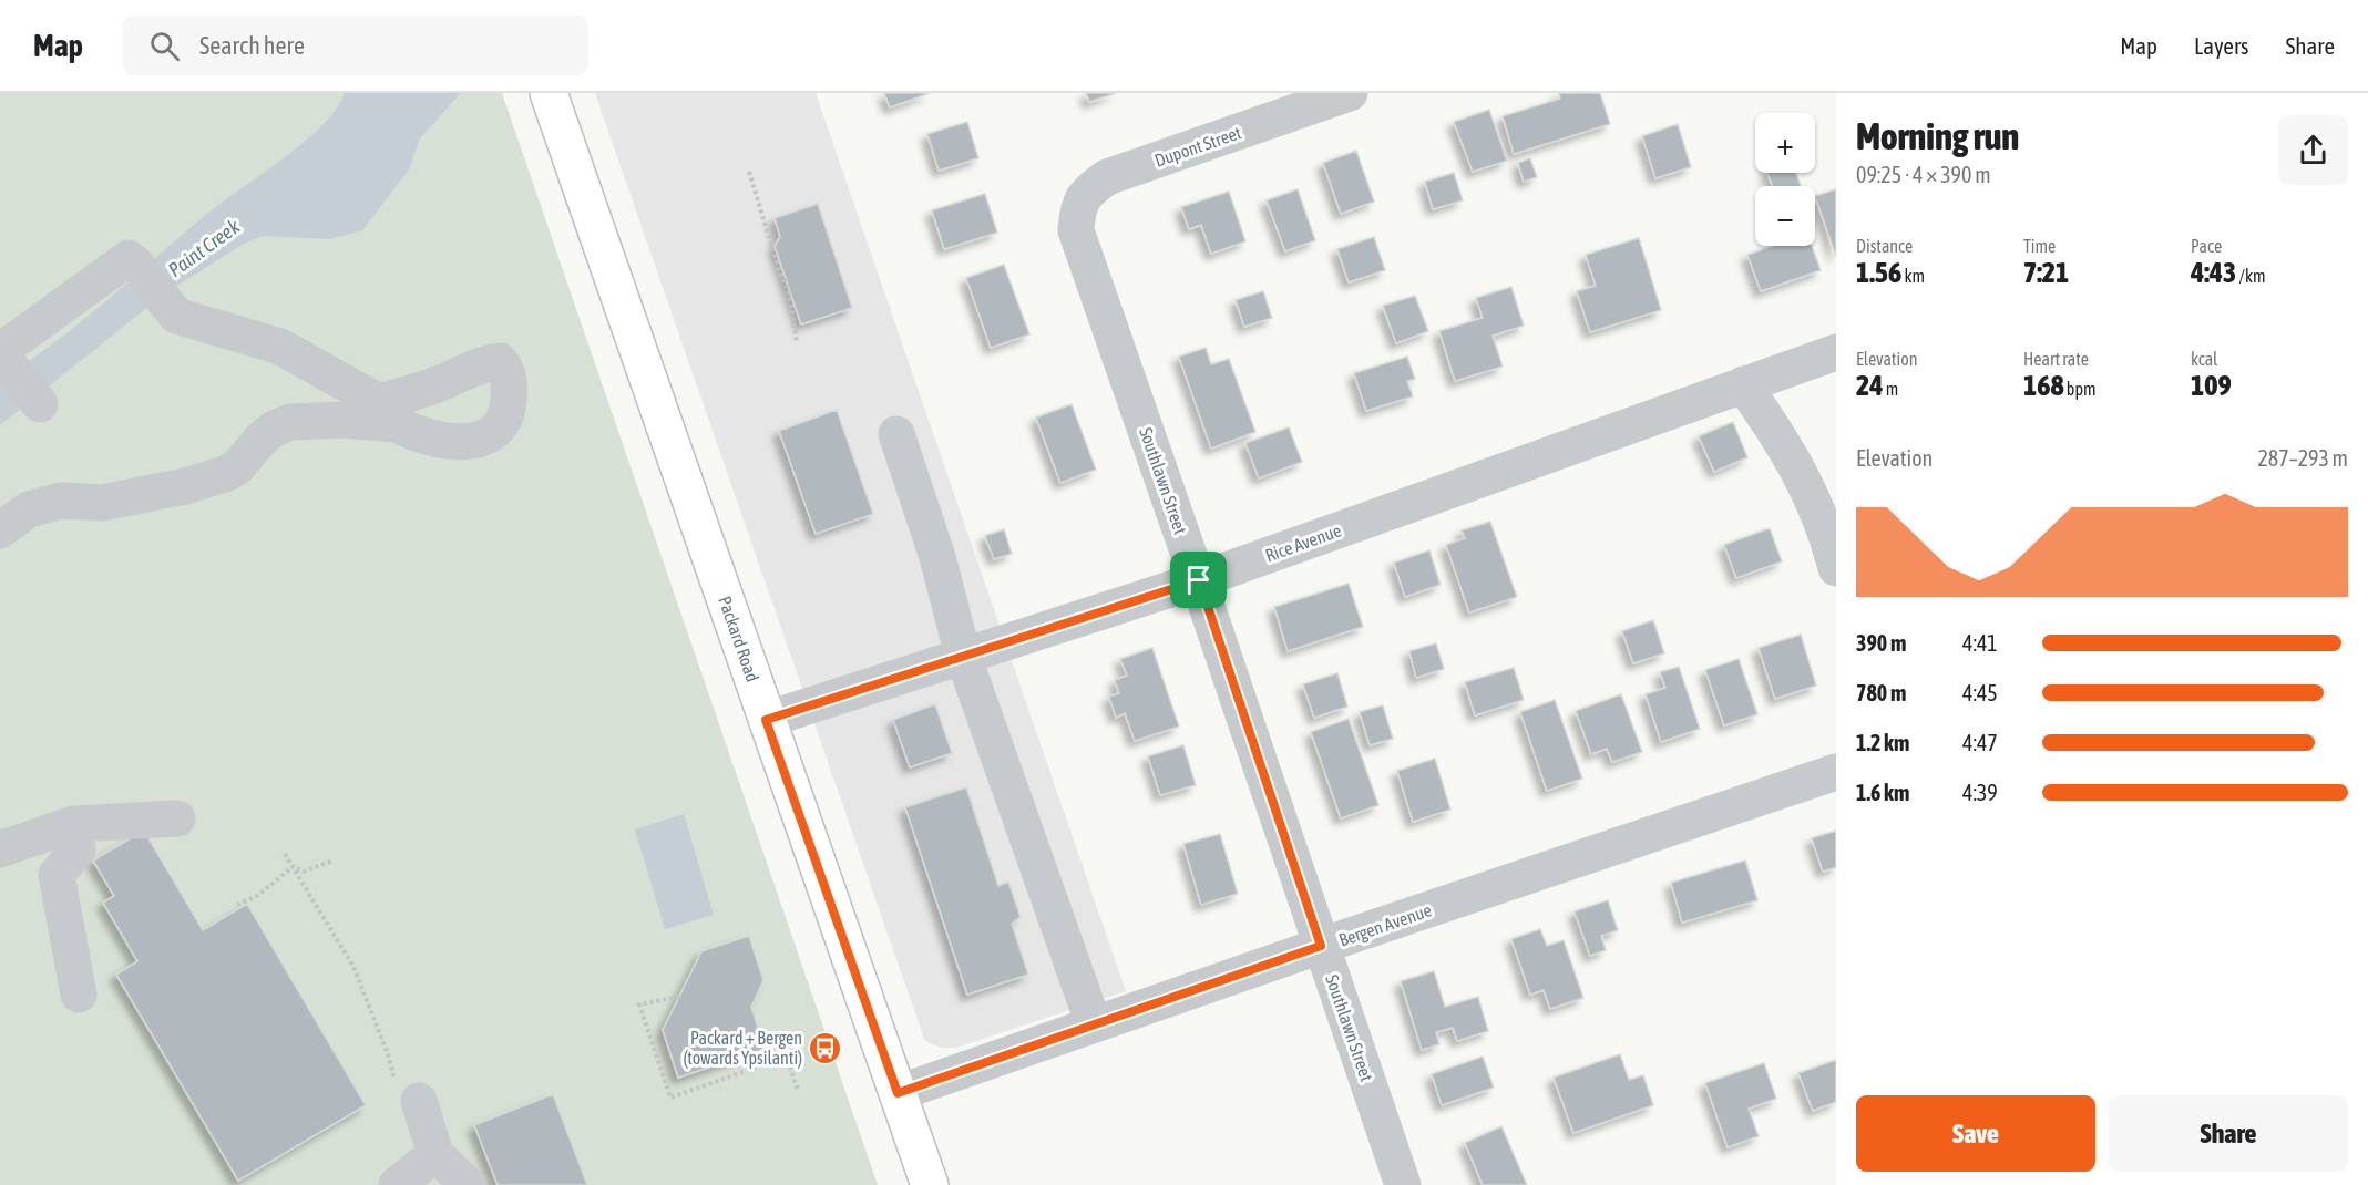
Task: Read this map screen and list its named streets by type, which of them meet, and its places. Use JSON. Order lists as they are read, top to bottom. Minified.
{"streets":{"main road":["Packard Road"],"street":["Dupont Street","Southlawn Street","Rice Avenue","Bergen Avenue"]},"crossings":[["Dupont Street","Southlawn Street"],["Southlawn Street","Rice Avenue"],["Southlawn Street","Bergen Avenue"],["Rice Avenue","Packard Road"],["Packard Road","Bergen Avenue"]],"water":["Paint Creek"],"places":{"bus stop":["Packard + Bergen (towards Ypsilanti)"]},"page":{"header":"Map","search":"Search here","nav":["Map","Layers","Share"],"heading":["Morning run","09:25 · 4 × 390 m"],"map_buttons":["+","−"],"stats":[["Distance","1.56 km"],["Time","7:21"],["Pace","4:43 /km"],["Elevation","24 m"],["Heart rate","168 bpm"],["kcal","109"]],"chart":["Elevation","287–293 m"],"list":[{"name":"390 m","note":"4:41"},{"name":"780 m","note":"4:45"},{"name":"1.2 km","note":"4:47"},{"name":"1.6 km","note":"4:39"}],"buttons":["Save","Share"]}}
